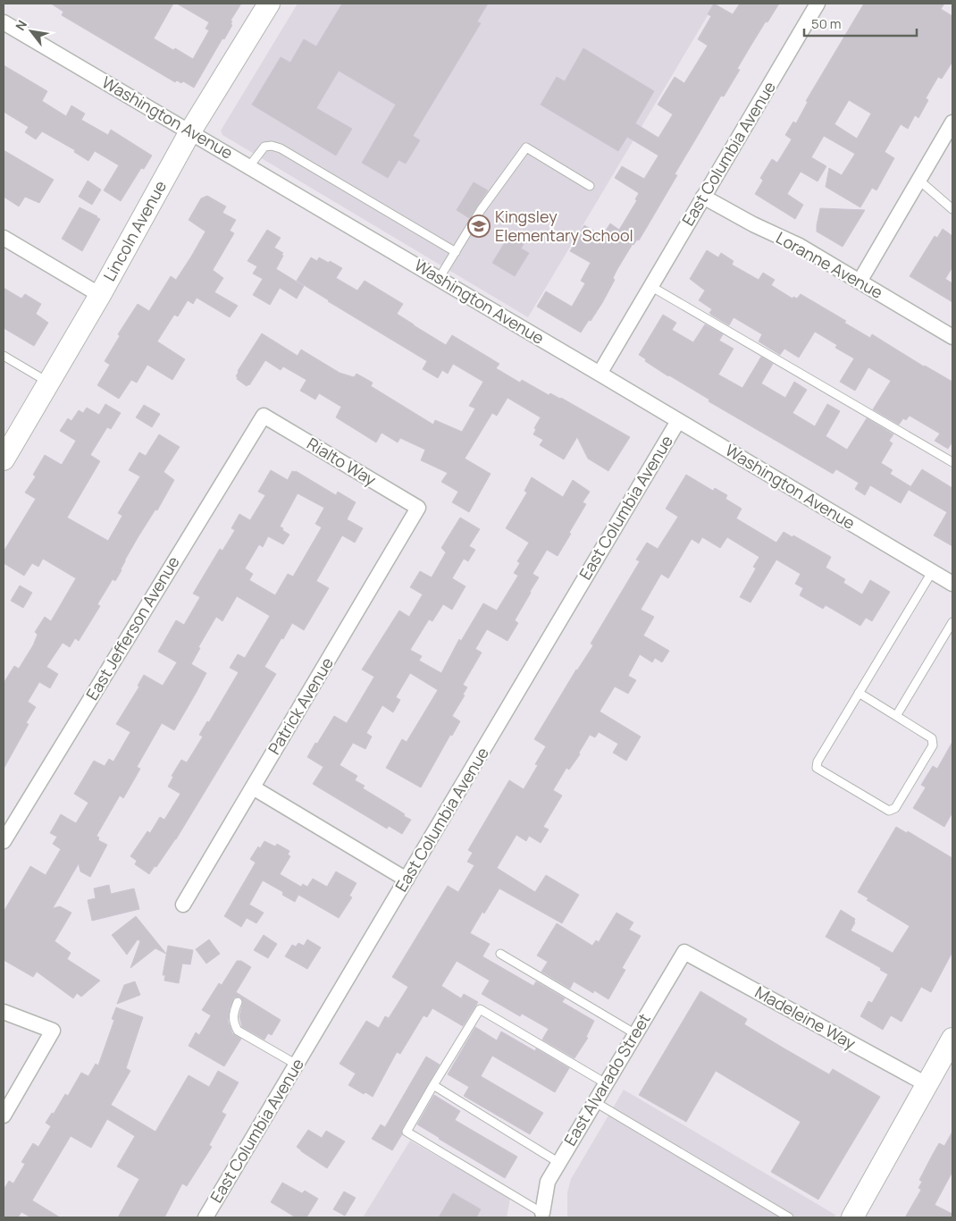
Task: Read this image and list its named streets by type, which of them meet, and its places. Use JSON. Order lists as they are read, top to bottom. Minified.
{"streets":{"street":["Washington Avenue","East Columbia Avenue","Lincoln Avenue","Loranne Avenue","Rialto Way","East Jefferson Avenue","Patrick Avenue","Madeleine Way","East Alvarado Street"]},"crossings":[["Washington Avenue","East Columbia Avenue"],["Washington Avenue","Lincoln Avenue"],["East Columbia Avenue","Loranne Avenue"],["Rialto Way","East Jefferson Avenue"],["Rialto Way","Patrick Avenue"],["Madeleine Way","East Alvarado Street"]],"places":{"school or university":["Kingsley Elementary School"]},"scale_bar":"50 m","north":"top left"}
